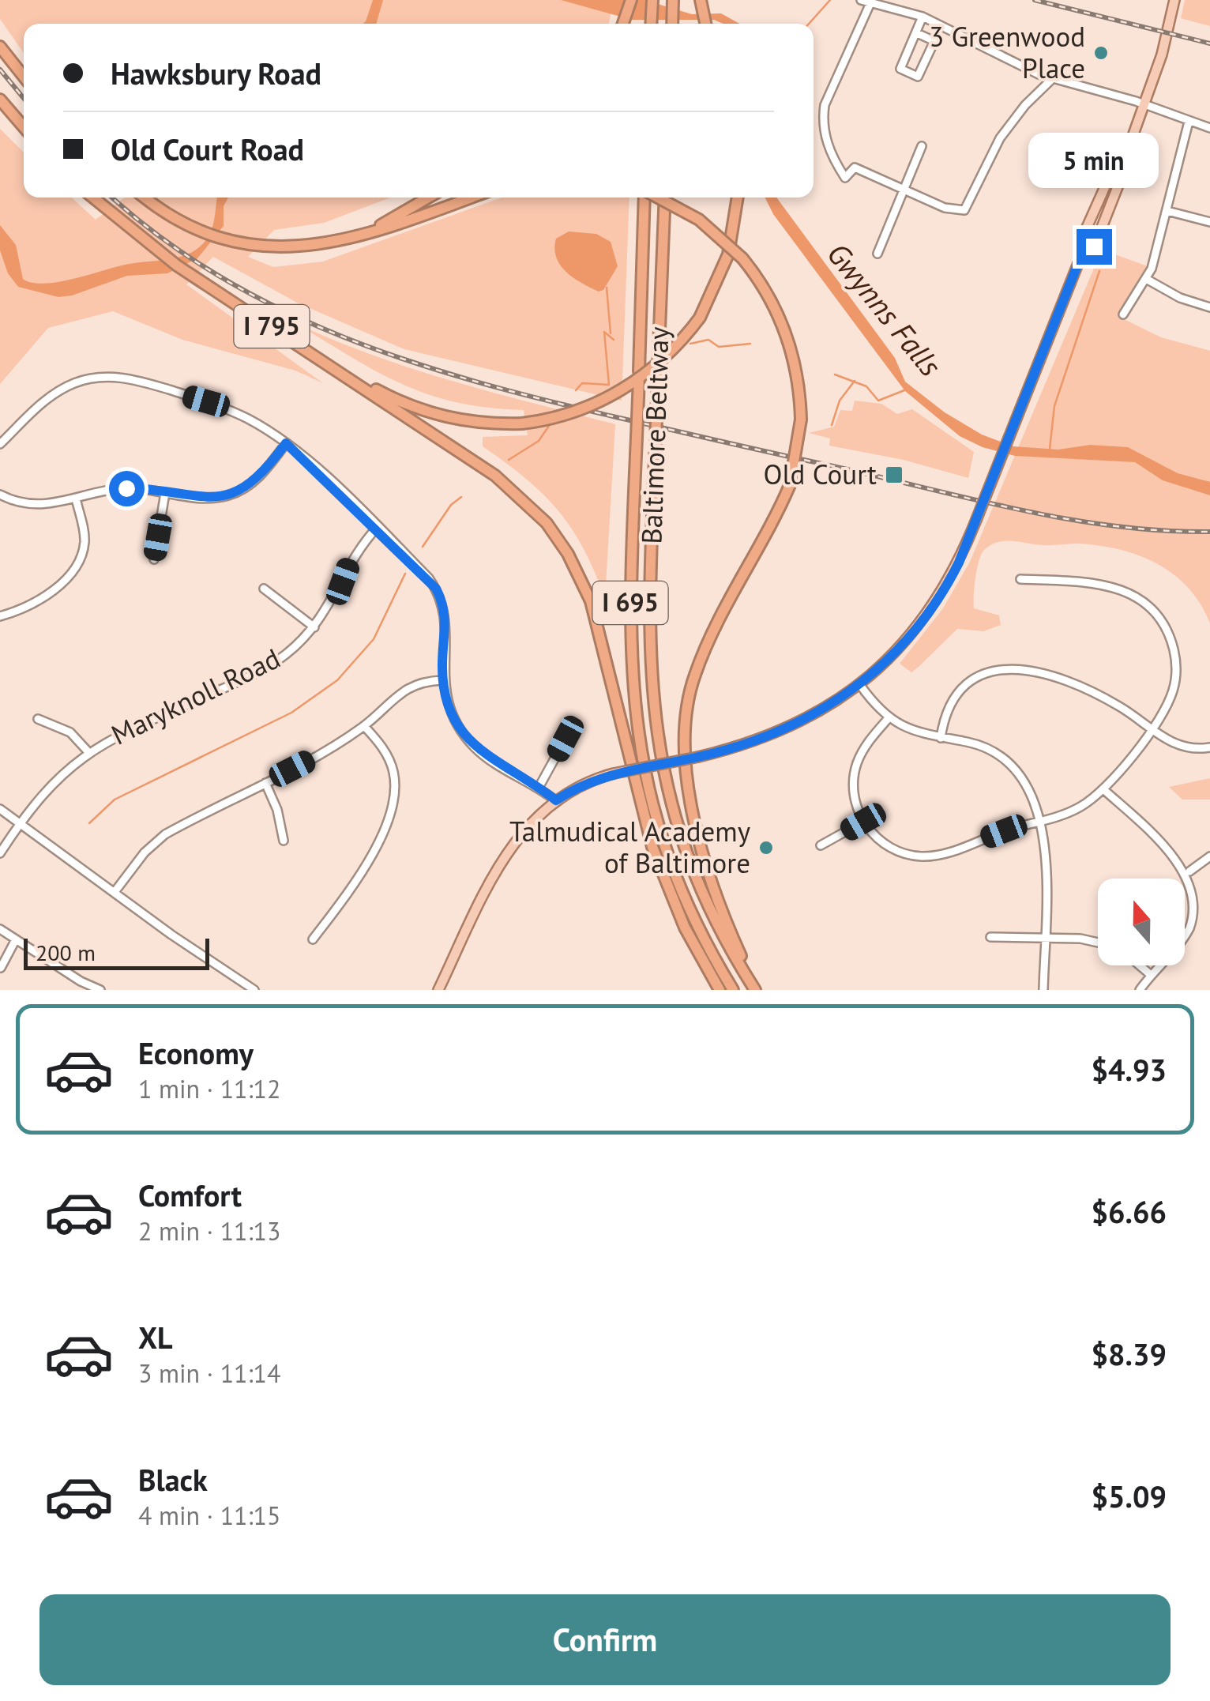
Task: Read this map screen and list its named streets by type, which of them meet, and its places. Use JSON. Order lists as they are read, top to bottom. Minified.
{"streets":{"highway":["I 795","Baltimore Beltway","I 695"],"street":["Maryknoll Road"]},"water":["Gwynns Falls"],"places":{"other":["3 Greenwood Place","Talmudical Academy of Baltimore"],"transit":["Old Court"]},"scale_bar":"200 m","north":"top","page":{"banner":["Hawksbury Road","Old Court Road"],"bubble":"5 min","scale":"200 m","list":[{"name":"Economy","note":"1 min · 11:12","value":"$4.93"},{"name":"Comfort","note":"2 min · 11:13","value":"$6.66"},{"name":"XL","note":"3 min · 11:14","value":"$8.39"},{"name":"Black","note":"4 min · 11:15","value":"$5.09"}],"buttons":"Confirm"}}
